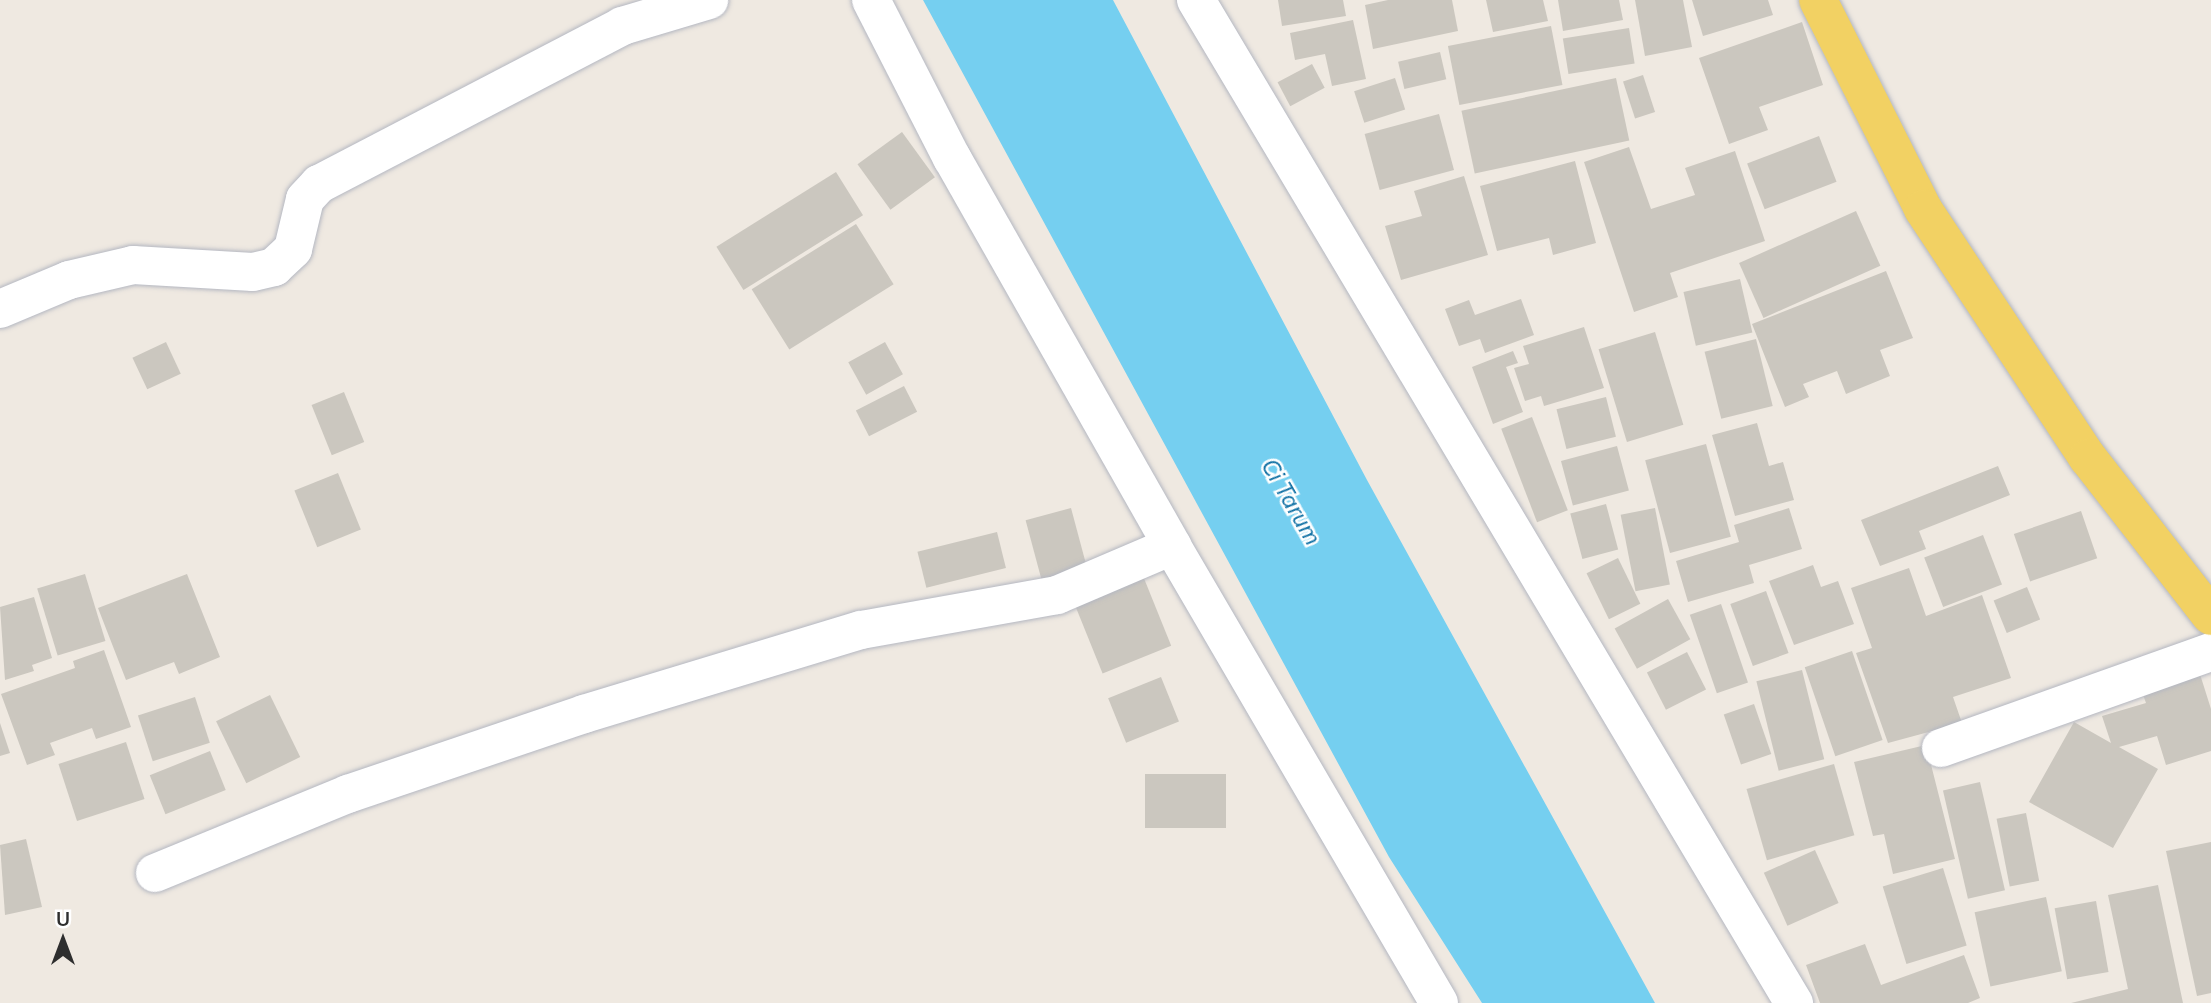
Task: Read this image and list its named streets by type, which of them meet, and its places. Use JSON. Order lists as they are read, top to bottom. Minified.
{"water":["Ci Tarum"],"north":"top"}
